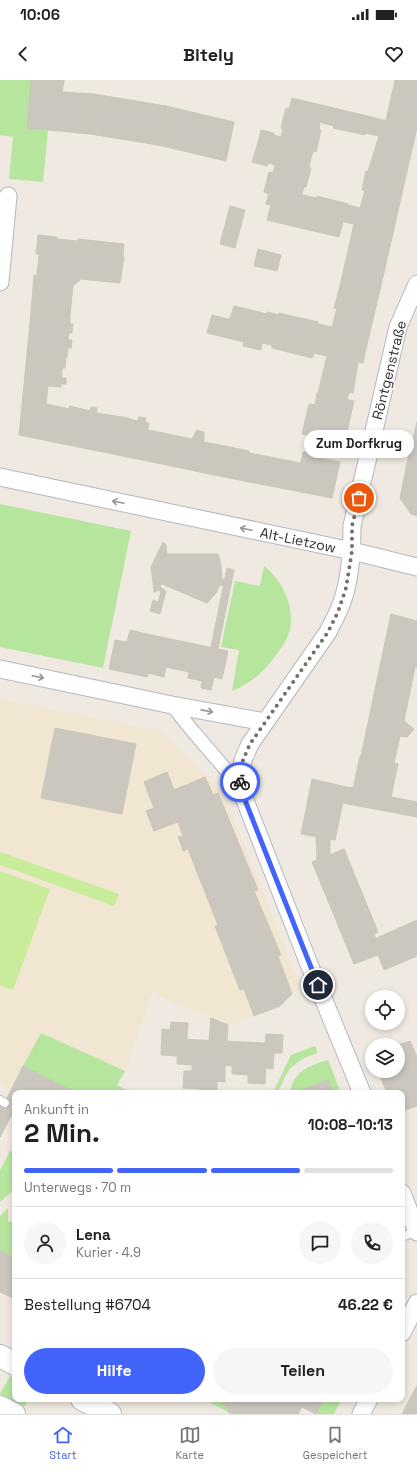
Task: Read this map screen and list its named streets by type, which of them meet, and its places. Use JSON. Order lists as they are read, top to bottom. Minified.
{"streets":{"street":["Röntgenstraße","Alt-Lietzow"]},"crossings":[["Röntgenstraße","Alt-Lietzow"]],"one_way":["Alt-Lietzow"],"places":["Zum Dorfkrug"],"page":{"status":"10:06","header":"Bitely","bubble":"Zum Dorfkrug","heading":["2 Min.","Ankunft in","10:08–10:13"],"panel":["Lena","Kurier · 4.9","Bestellung #6704","46.22 €"],"bar":"Unterwegs · 70 m","buttons":["Hilfe","Teilen"],"tabs":["Start","Karte","Gespeichert"]}}
